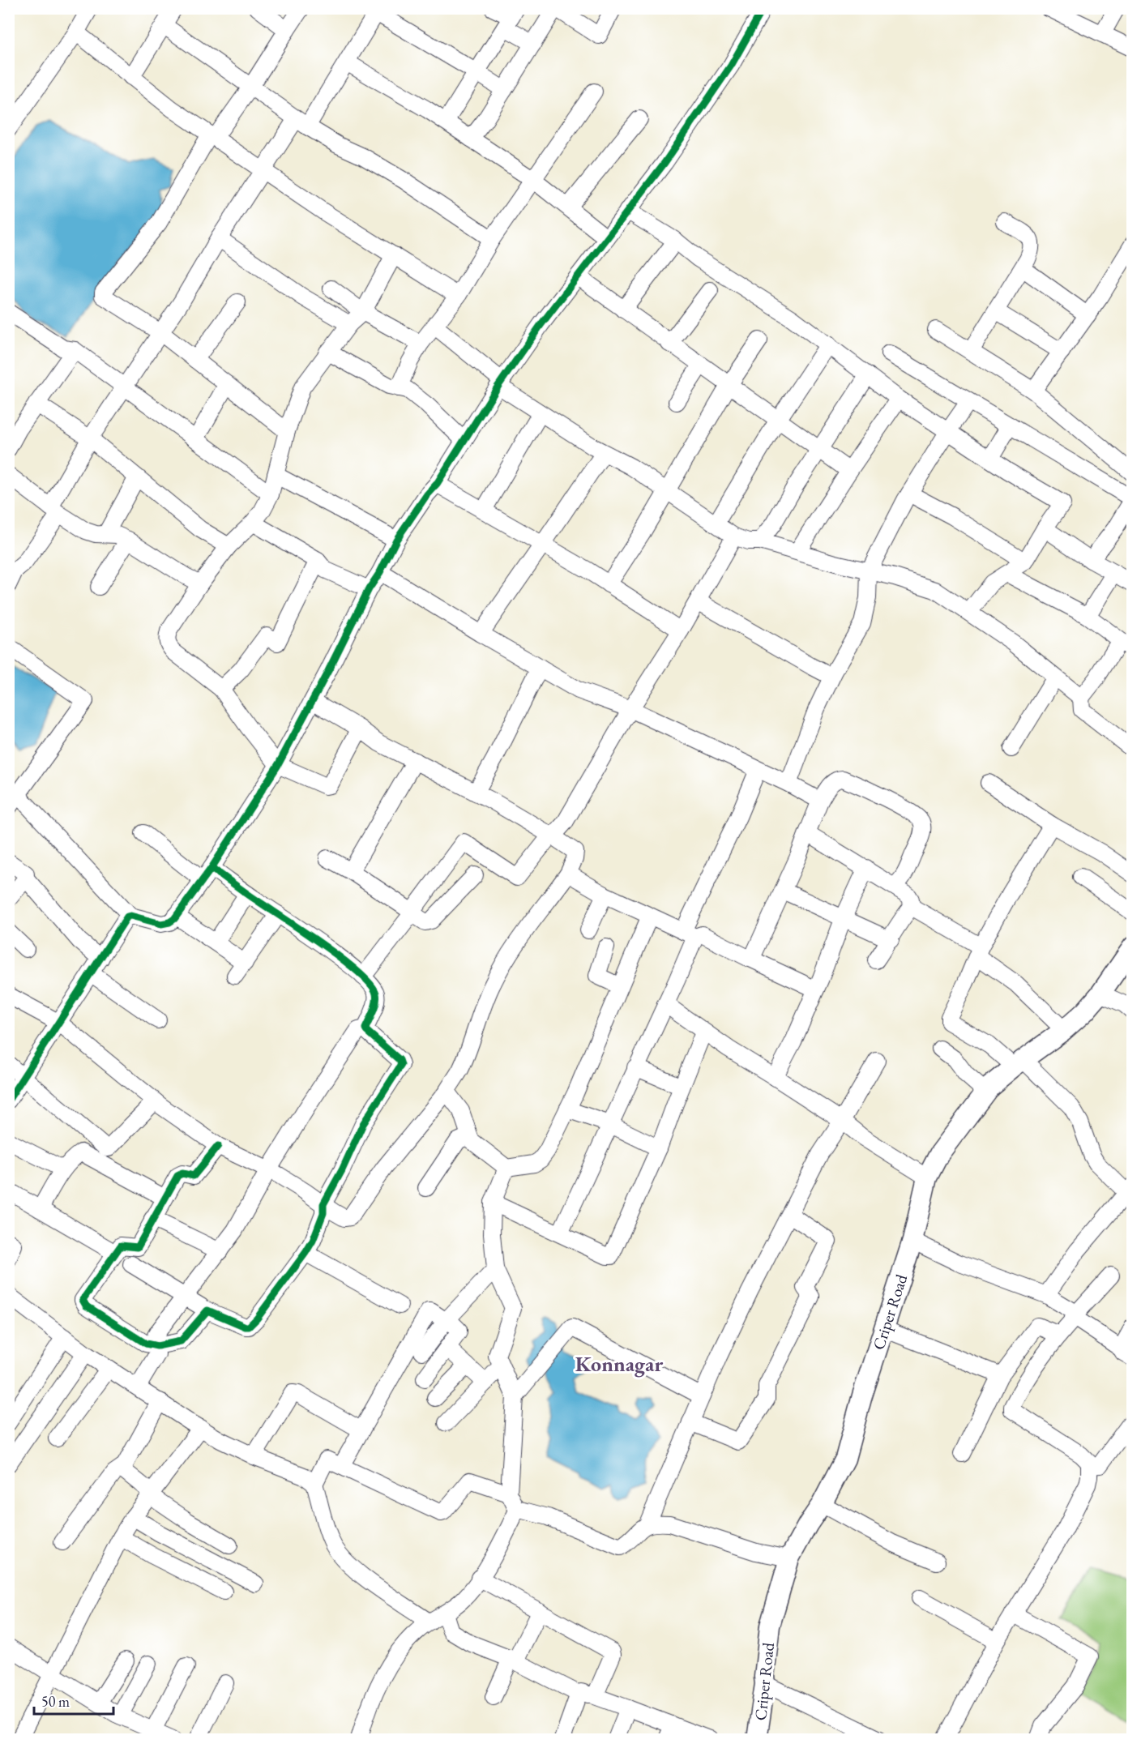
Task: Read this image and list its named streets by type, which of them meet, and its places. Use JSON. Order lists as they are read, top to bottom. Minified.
{"streets":{"main road":["Criper Road"]},"districts":["Konnagar"],"scale_bar":"50 m"}
